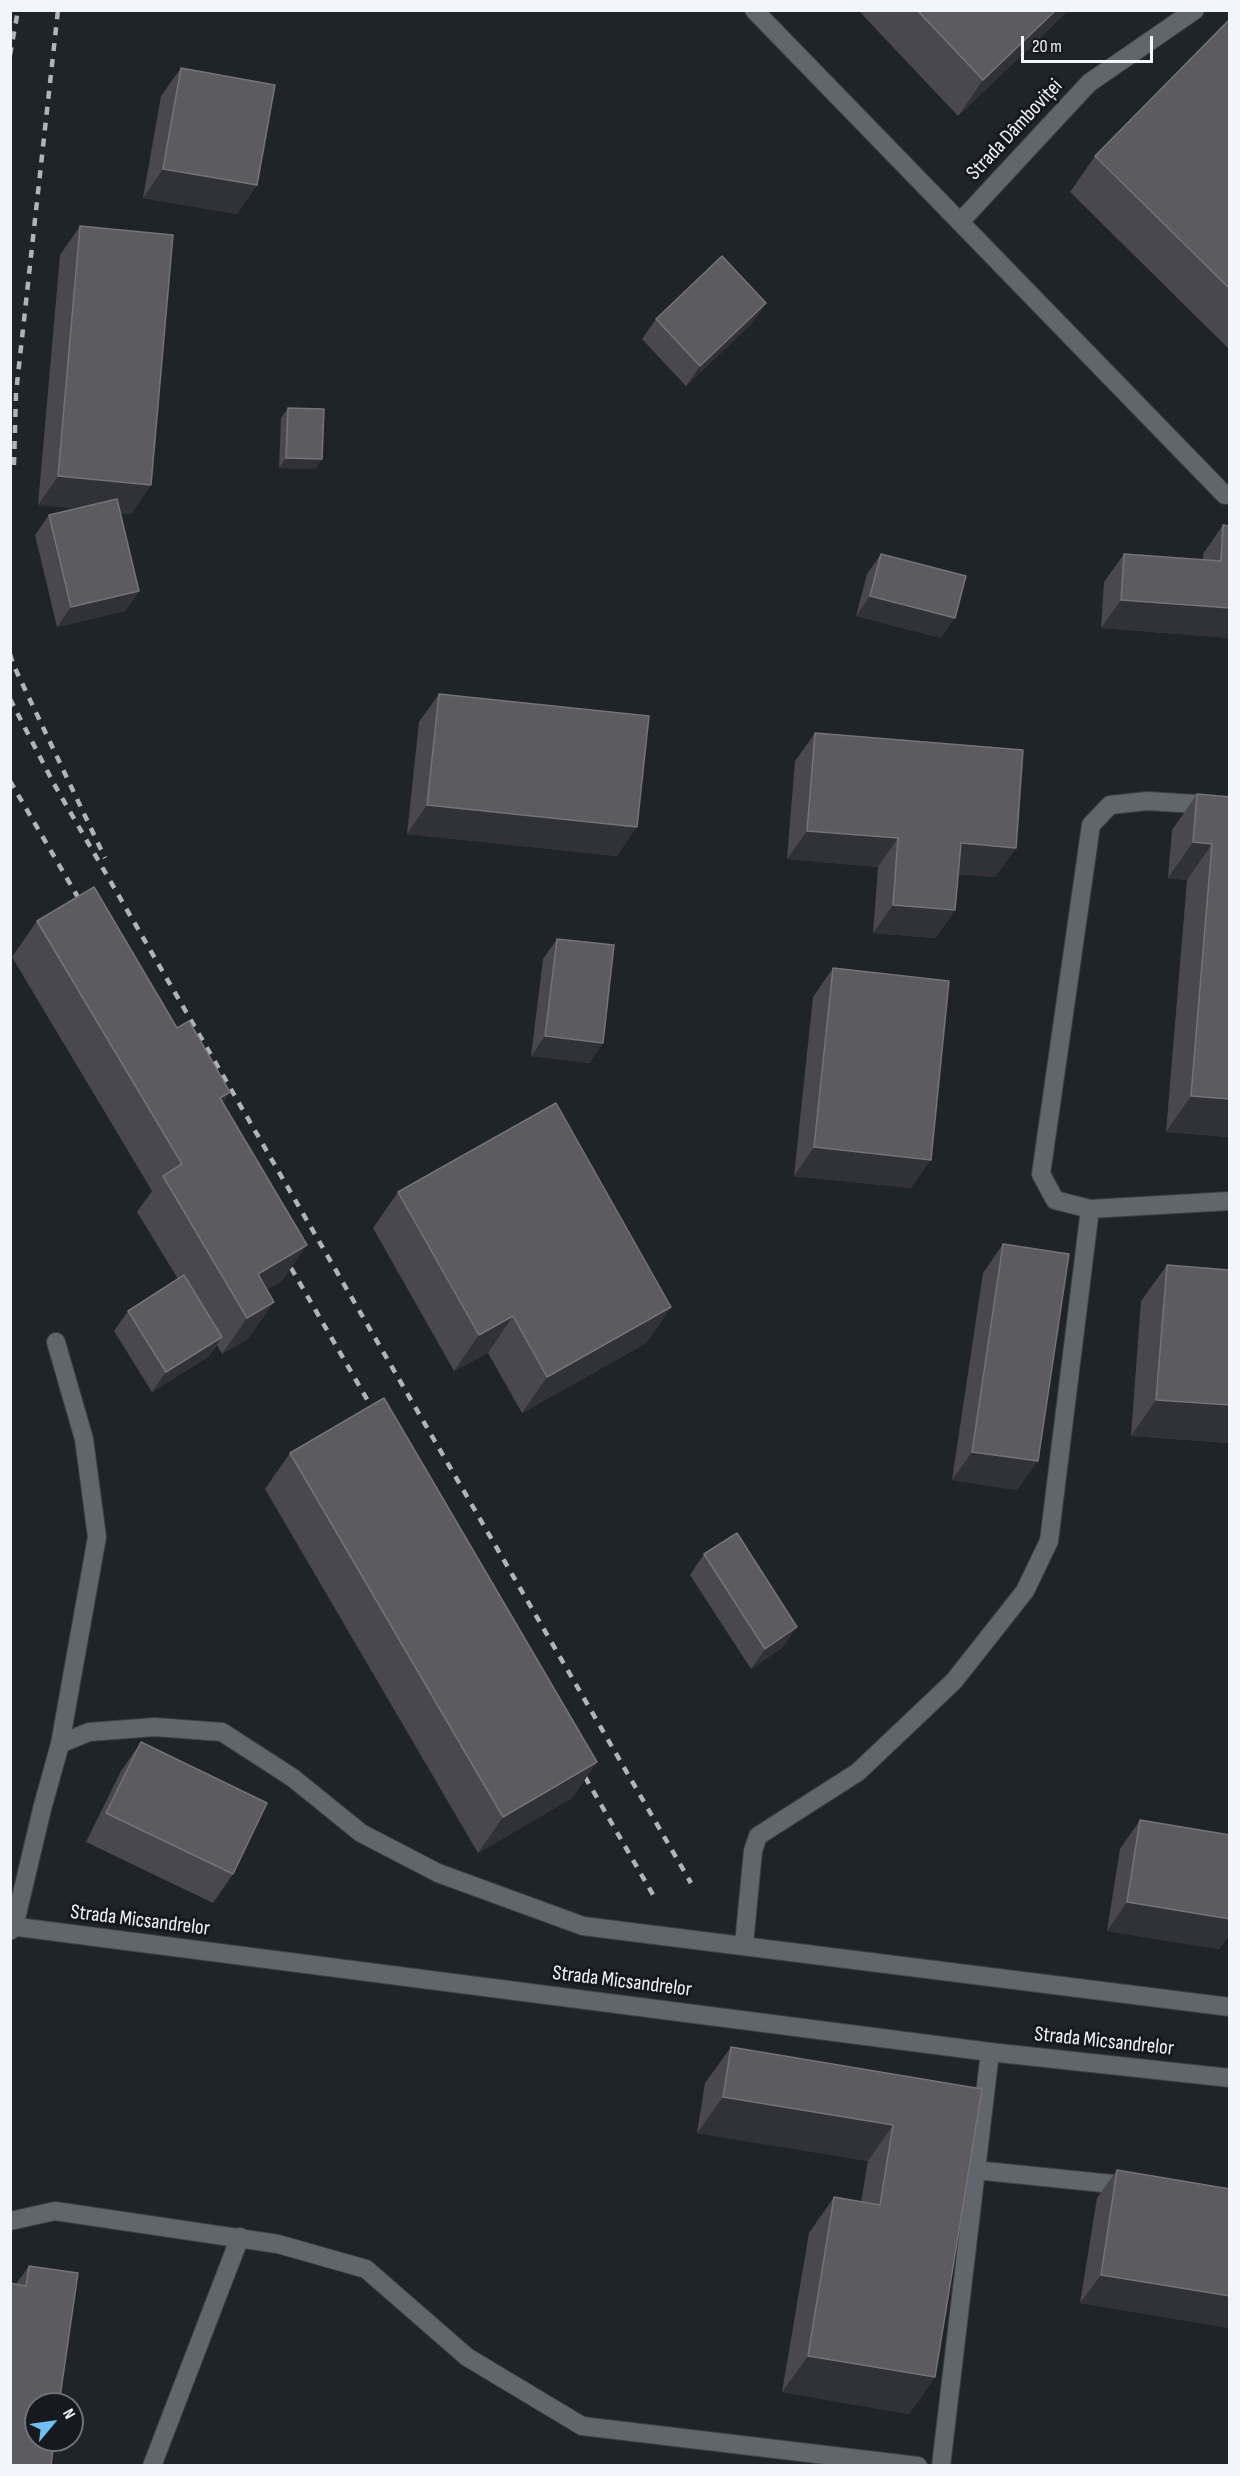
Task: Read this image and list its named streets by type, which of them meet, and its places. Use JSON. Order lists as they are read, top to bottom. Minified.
{"streets":{"street":["Strada Dâmboviței","Strada Micsandrelor"]},"scale_bar":"20 m","north":"top right"}
